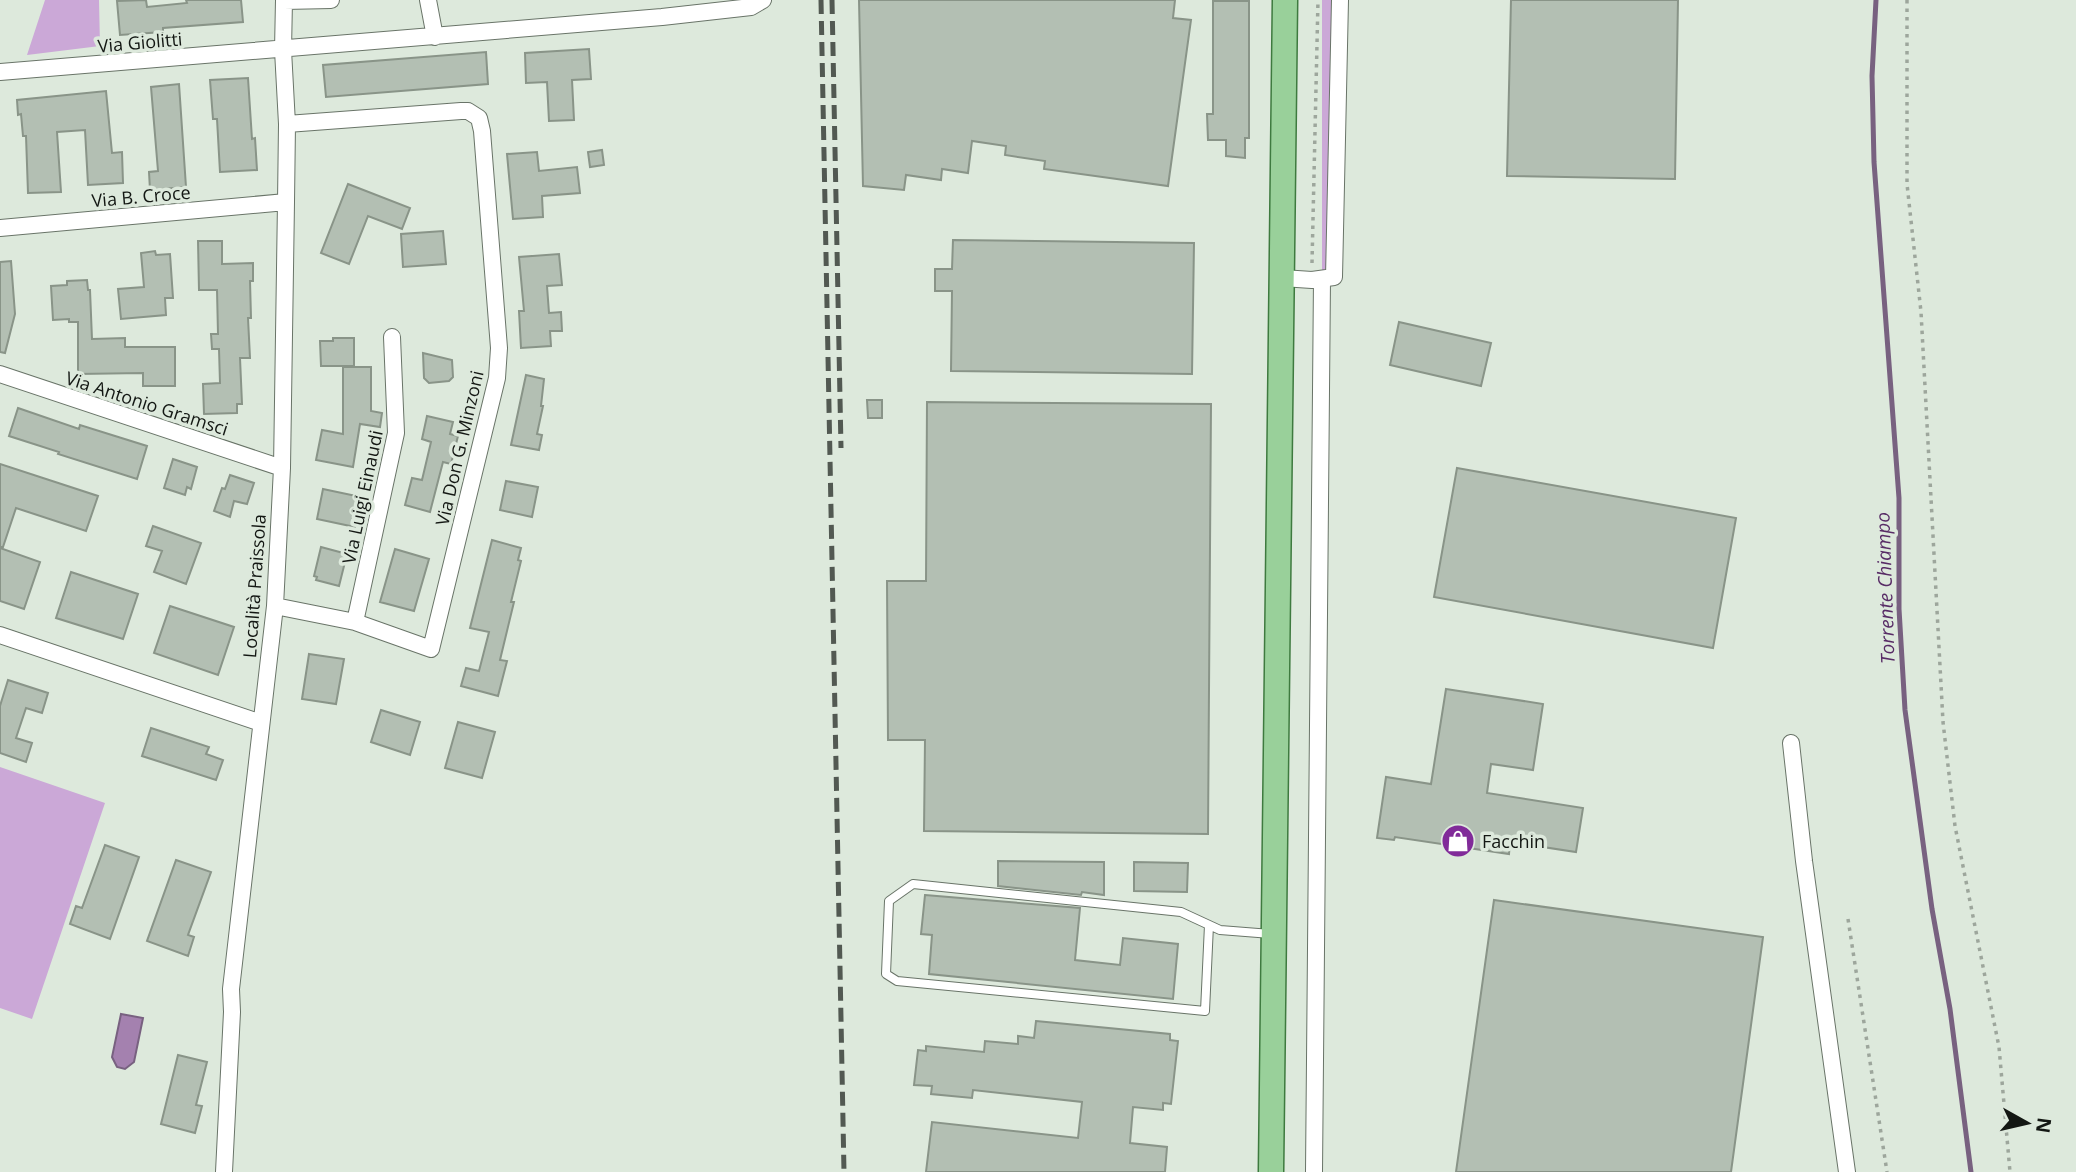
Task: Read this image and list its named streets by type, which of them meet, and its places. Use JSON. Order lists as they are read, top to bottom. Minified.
{"streets":{"street":["Via Giolitti","Via B. Croce","Via Antonio Gramsci","Via Don G. Minzoni","Via Luigi Einaudi","Località Praissola"]},"crossings":[["Via Giolitti","Località Praissola"],["Via B. Croce","Località Praissola"],["Via Antonio Gramsci","Località Praissola"],["Via Don G. Minzoni","Via Luigi Einaudi"],["Via Don G. Minzoni","Località Praissola"]],"water":["Torrente Chiampo"],"places":{"shop":["Facchin"]},"north":"right"}
